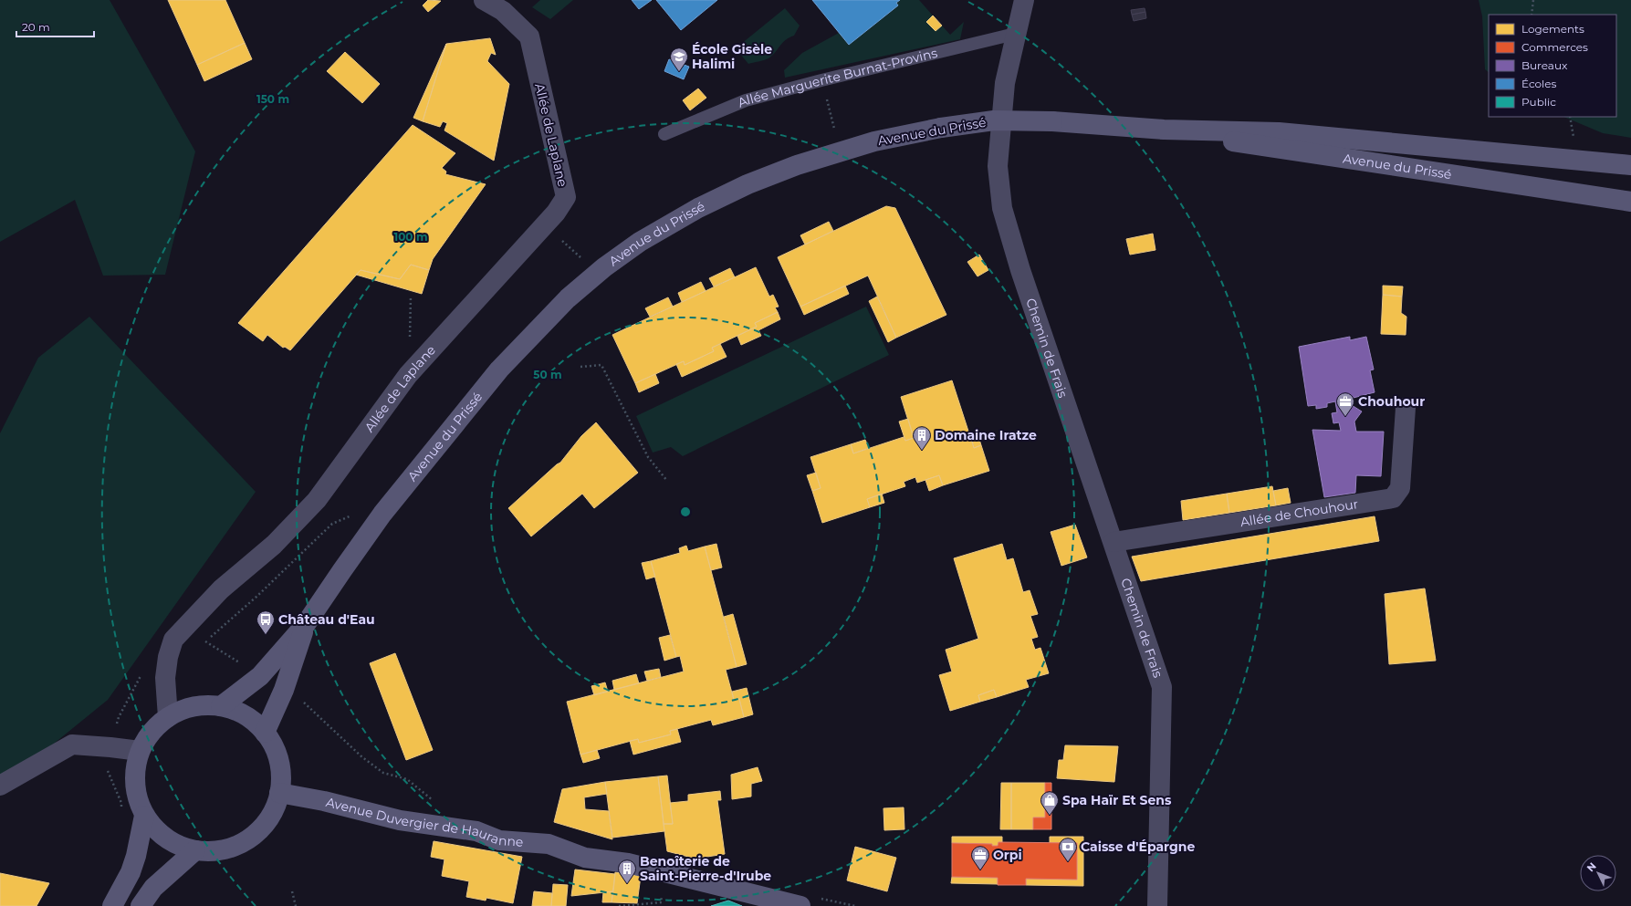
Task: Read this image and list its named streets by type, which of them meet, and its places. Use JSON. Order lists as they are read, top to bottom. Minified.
{"streets":{"main road":["Avenue du Prissé","Avenue Duvergier de Hauranne"],"street":["Allée de Laplane","Chemin de Frais","Allée de Chouhour"],"lane":["Allée Marguerite Burnat-Provins"]},"crossings":[["Allée Marguerite Burnat-Provins","Chemin de Frais"],["Chemin de Frais","Allée de Chouhour"]],"places":{"school or university":["École Gisèle Halimi"],"office":["Chouhour","Orpi"],"building":["Domaine Iratze","Benoîterie de Saint-Pierre-d'Irube"],"bus stop":["Château d'Eau"],"shop":["Spa Haïr Et Sens"],"bank":["Caisse d'Épargne"]},"legend":["Logements","Commerces","Bureaux","Écoles","Public"],"scale_bar":"20 m","north":"top left","rings":["150 m","100 m","50 m"]}
